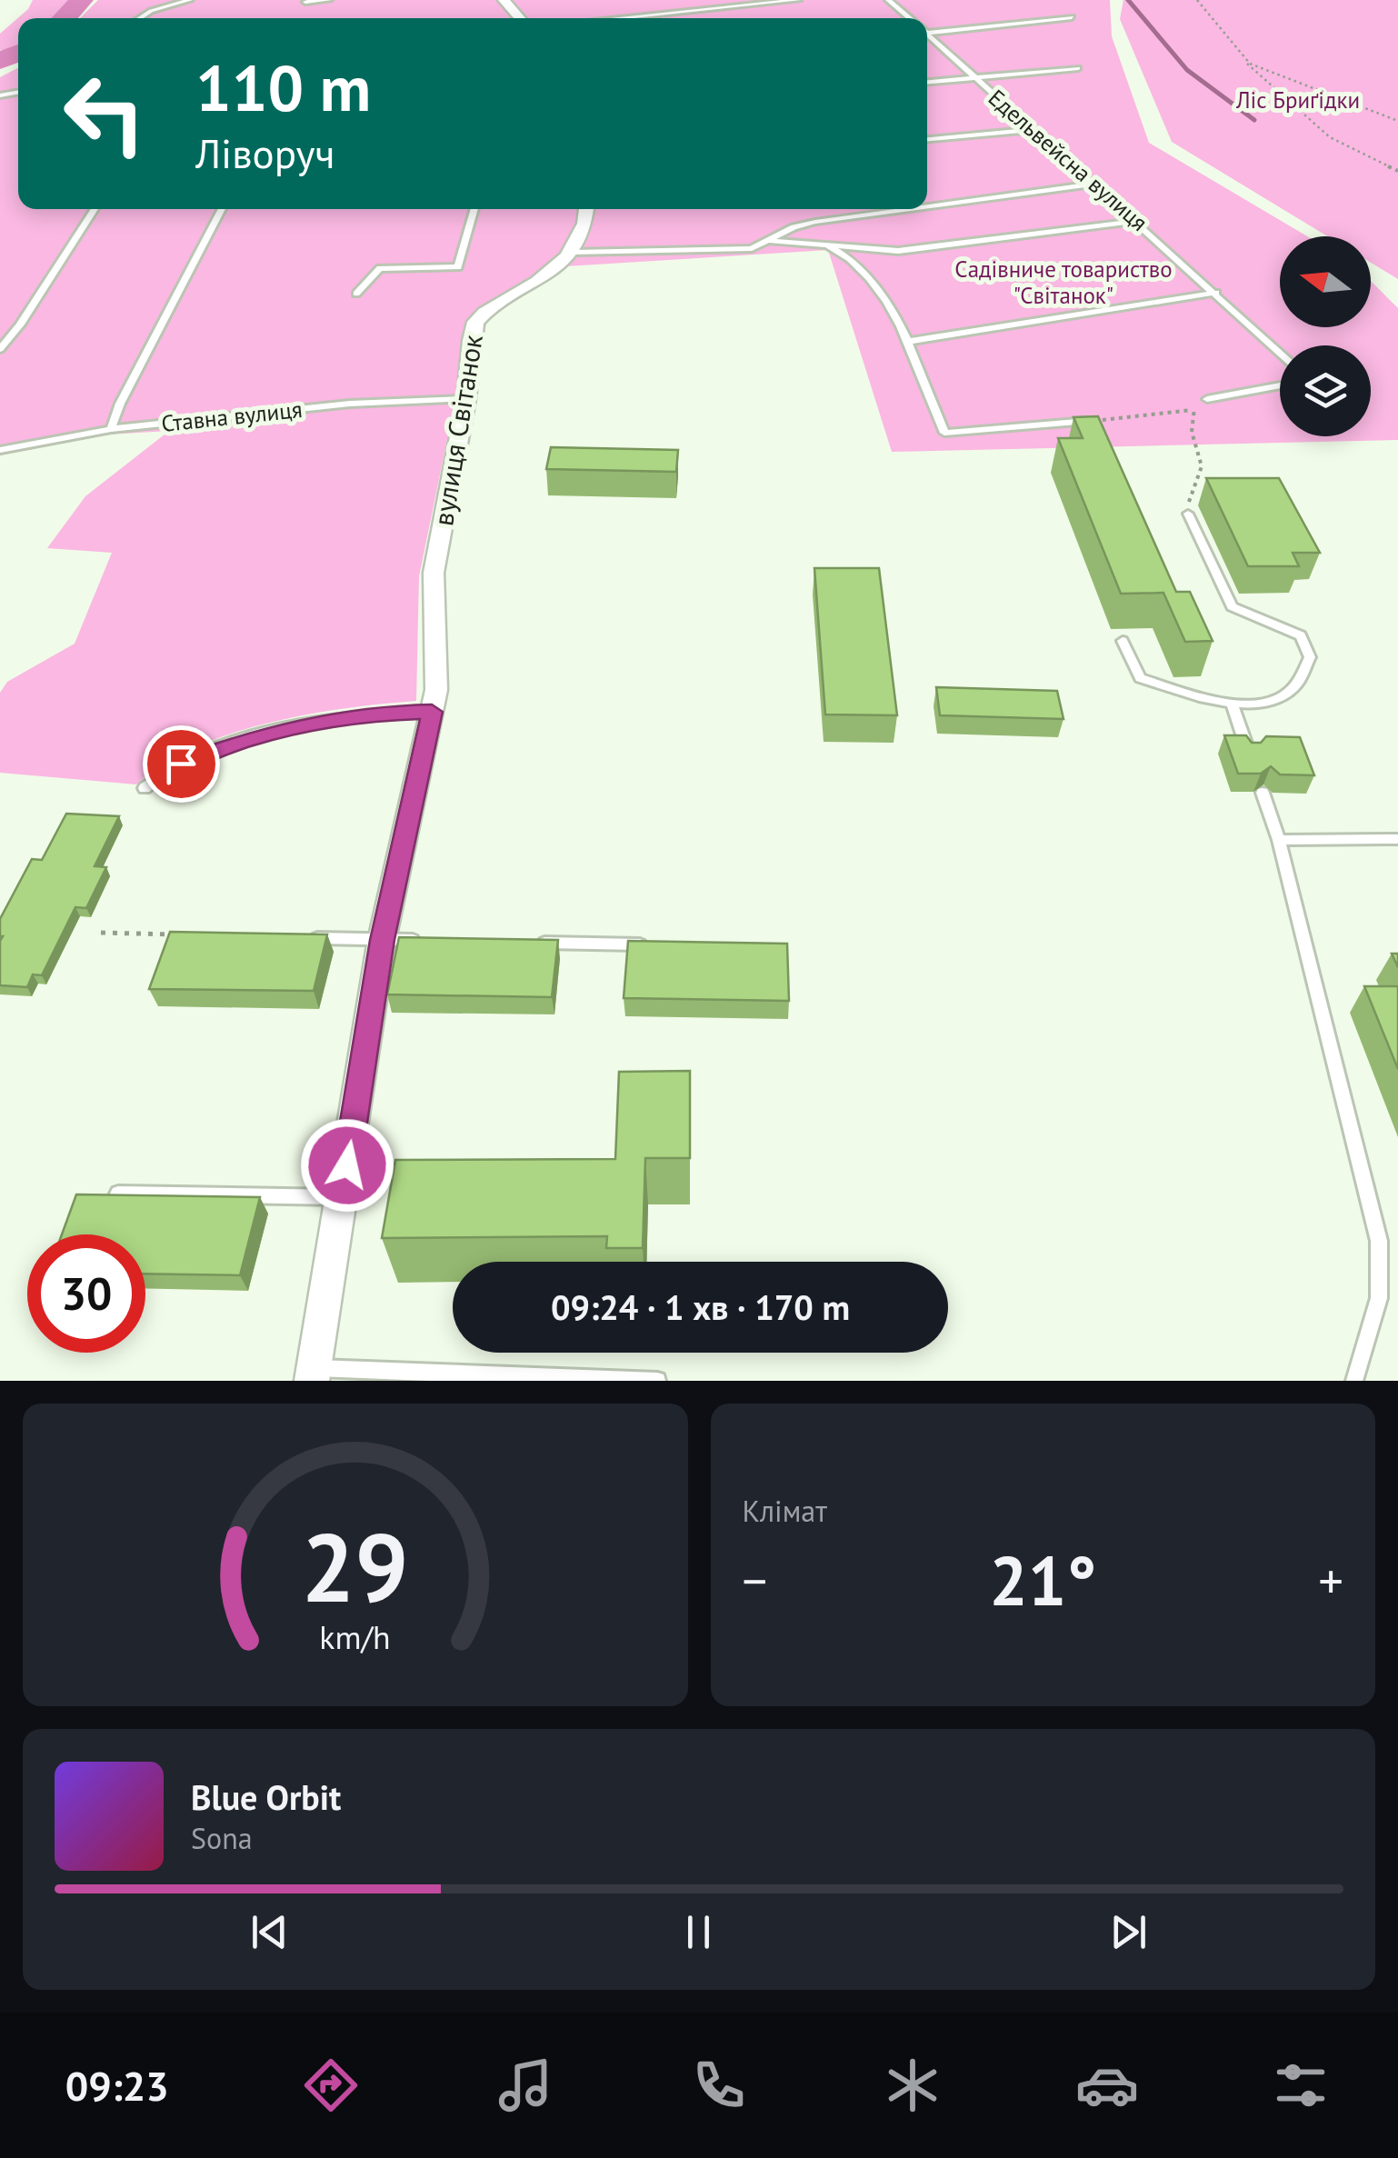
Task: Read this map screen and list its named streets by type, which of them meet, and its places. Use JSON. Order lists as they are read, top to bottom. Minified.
{"streets":{"street":["вулиця Світанок"],"lane":["Едельвейсна вулиця","Ставна вулиця"]},"crossings":[["Ставна вулиця","вулиця Світанок"]],"parks":["Ліс Бриґідки","Садівниче товариство \"Світанок\""],"north":"left","page":{"turn":["110 m","Ліворуч"],"limit":"30","trip":"09:24 · 1 хв · 170 m","tile":"Клімат","heat":["−","21°","+"],"song":["Blue Orbit","Sona"],"tabs":"09:23","gauge":["29","km/h"]}}
